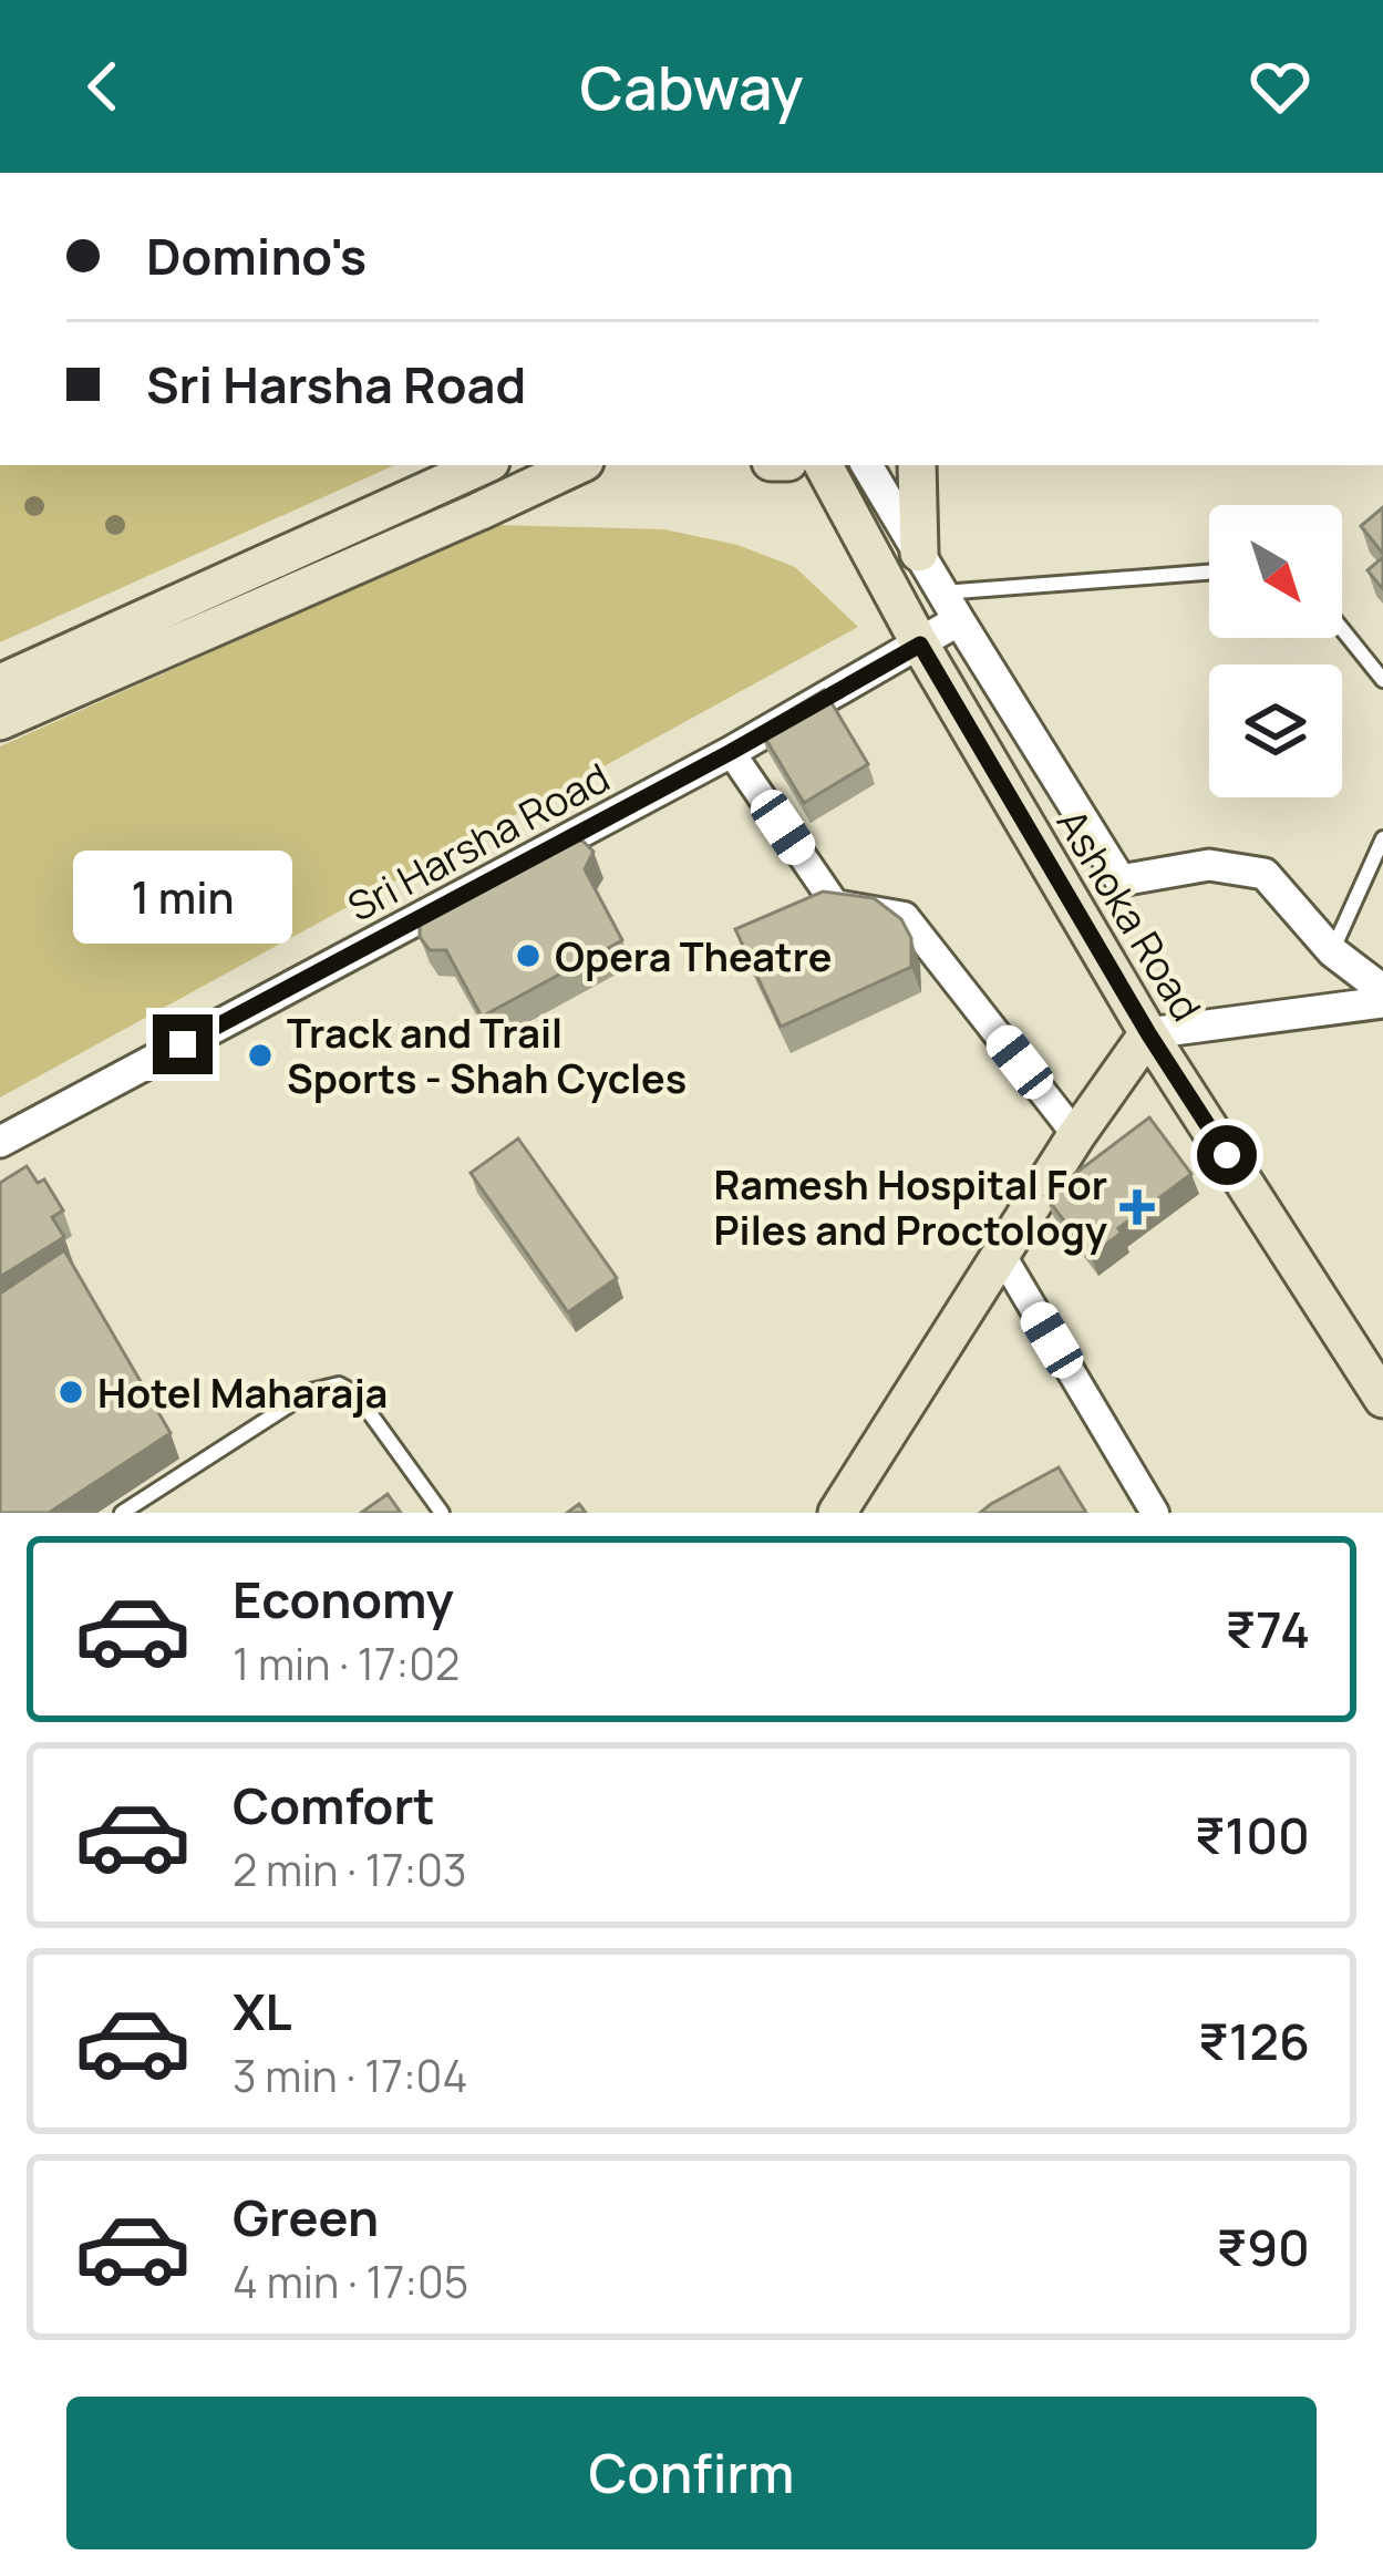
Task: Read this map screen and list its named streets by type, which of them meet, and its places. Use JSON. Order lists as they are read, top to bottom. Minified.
{"streets":{"main road":["Ashoka Road"],"street":["Sri Harsha Road"]},"crossings":[["Sri Harsha Road","Ashoka Road"]],"places":{"other":["Opera Theatre","Track and Trail Sports - Shah Cycles","Hotel Maharaja"],"health":["Ramesh Hospital For Piles and Proctology"]},"north":"bottom right","page":{"header":"Cabway","banner":["Domino's","Sri Harsha Road"],"bubble":"1 min","list":[{"name":"Economy","note":"1 min · 17:02","value":"₹74"},{"name":"Comfort","note":"2 min · 17:03","value":"₹100"},{"name":"XL","note":"3 min · 17:04","value":"₹126"},{"name":"Green","note":"4 min · 17:05","value":"₹90"}],"buttons":"Confirm"}}
